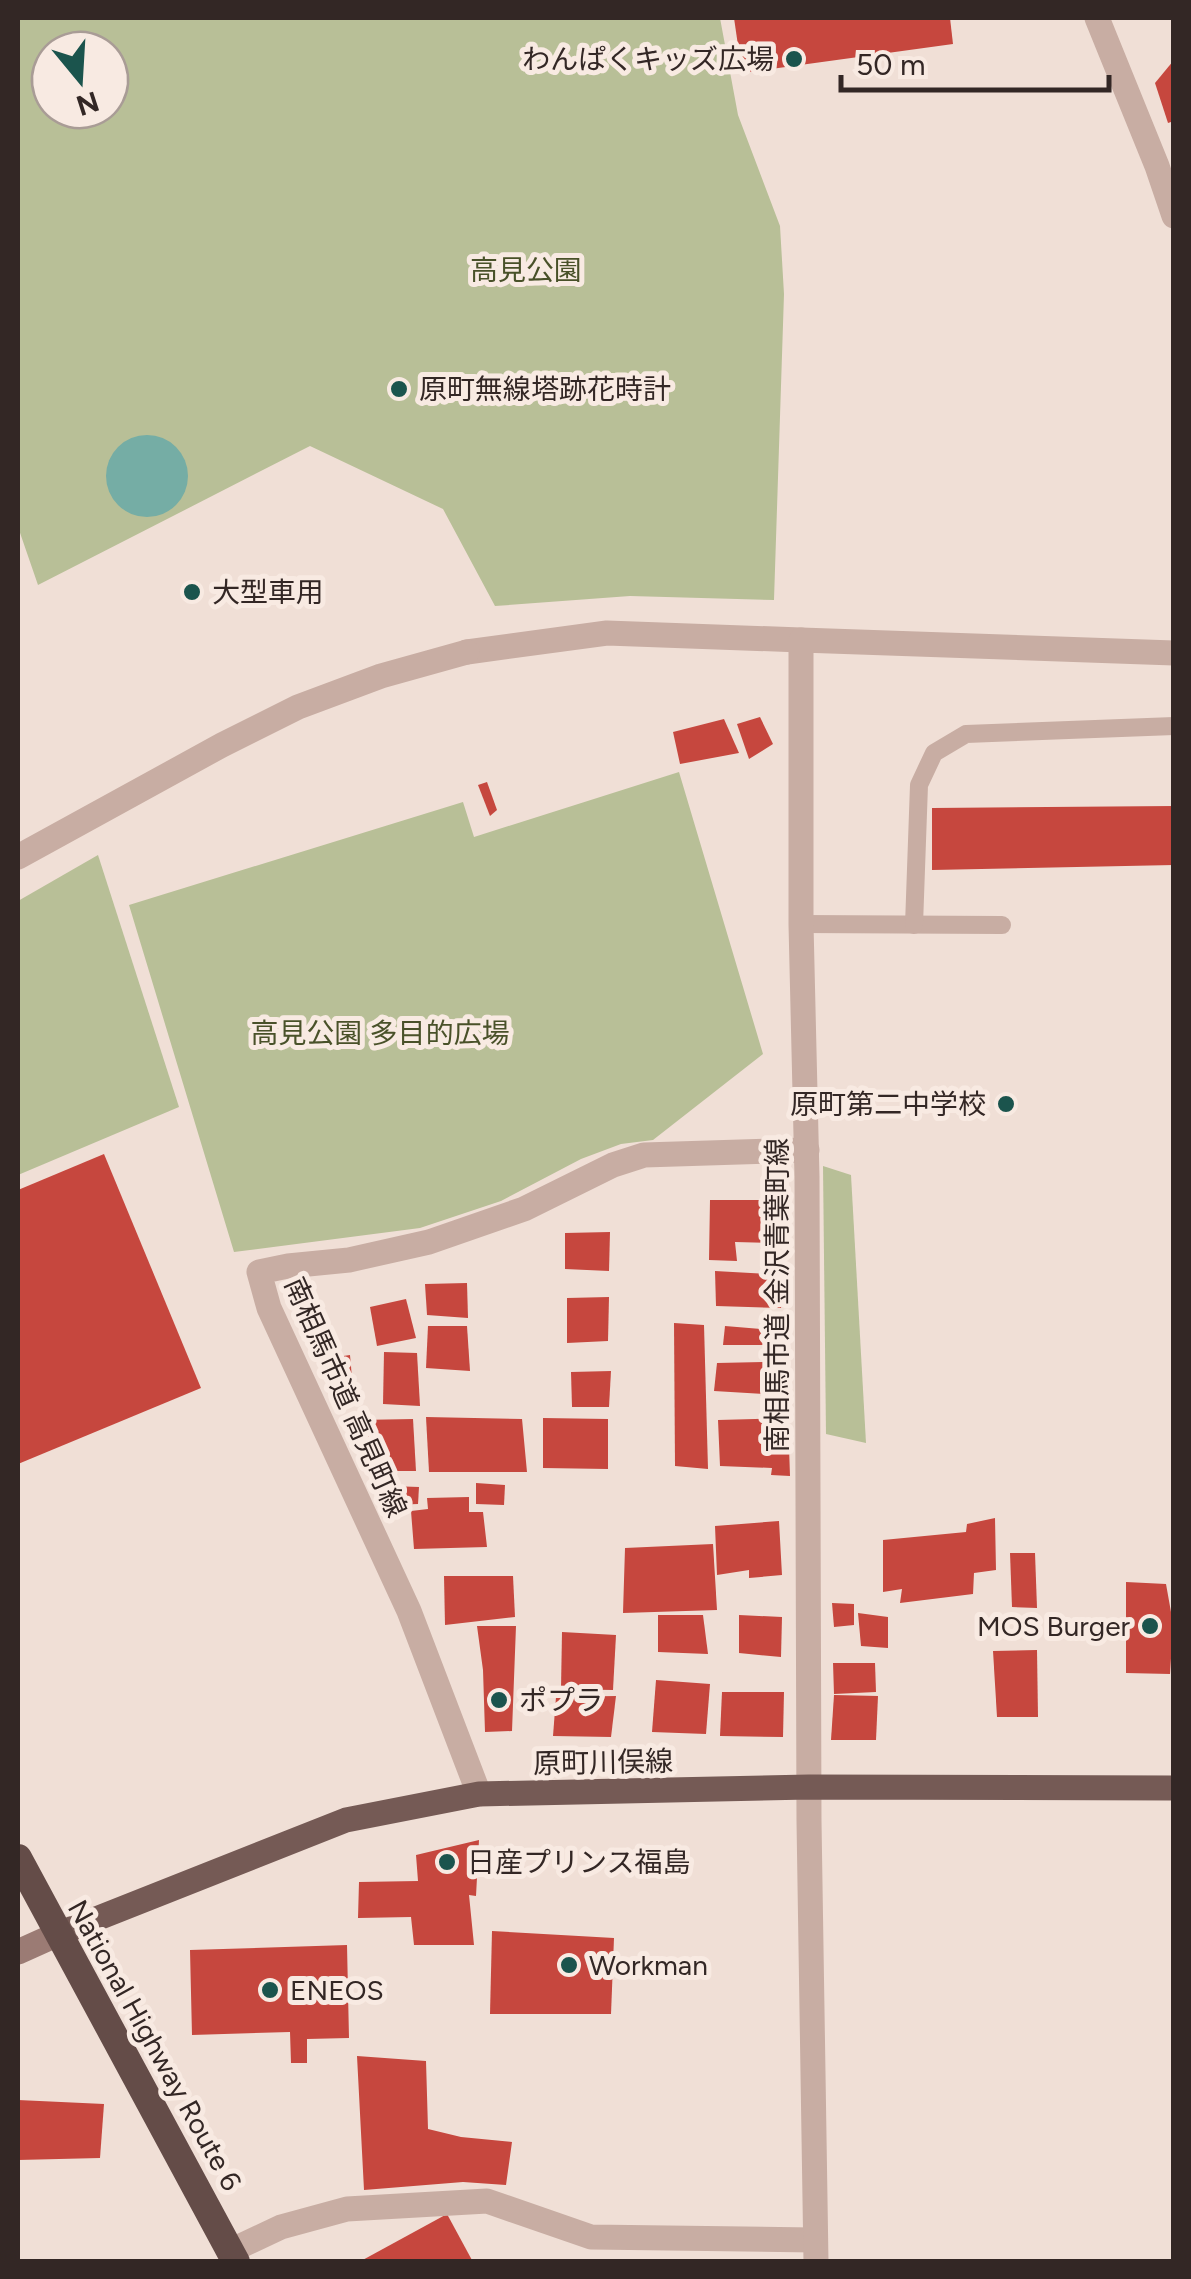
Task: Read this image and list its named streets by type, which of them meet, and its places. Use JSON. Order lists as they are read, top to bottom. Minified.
{"streets":{"highway":["National Highway Route 6"],"main road":["原町川俣線"],"street":["南相馬市道 金沢青葉町線","南相馬市道 高見町線"]},"crossings":[["南相馬市道 金沢青葉町線","南相馬市道 高見町線"],["南相馬市道 金沢青葉町線","原町川俣線"],["南相馬市道 高見町線","原町川俣線"],["原町川俣線","National Highway Route 6"]],"parks":["高見公園","高見公園 多目的広場"],"places":["わんぱくキッズ広場","原町無線塔跡花時計","大型車用","原町第二中学校","MOS Burger","ポプラ","日産プリンス福島","Workman","ENEOS"],"scale_bar":"50 m","north":"bottom"}
